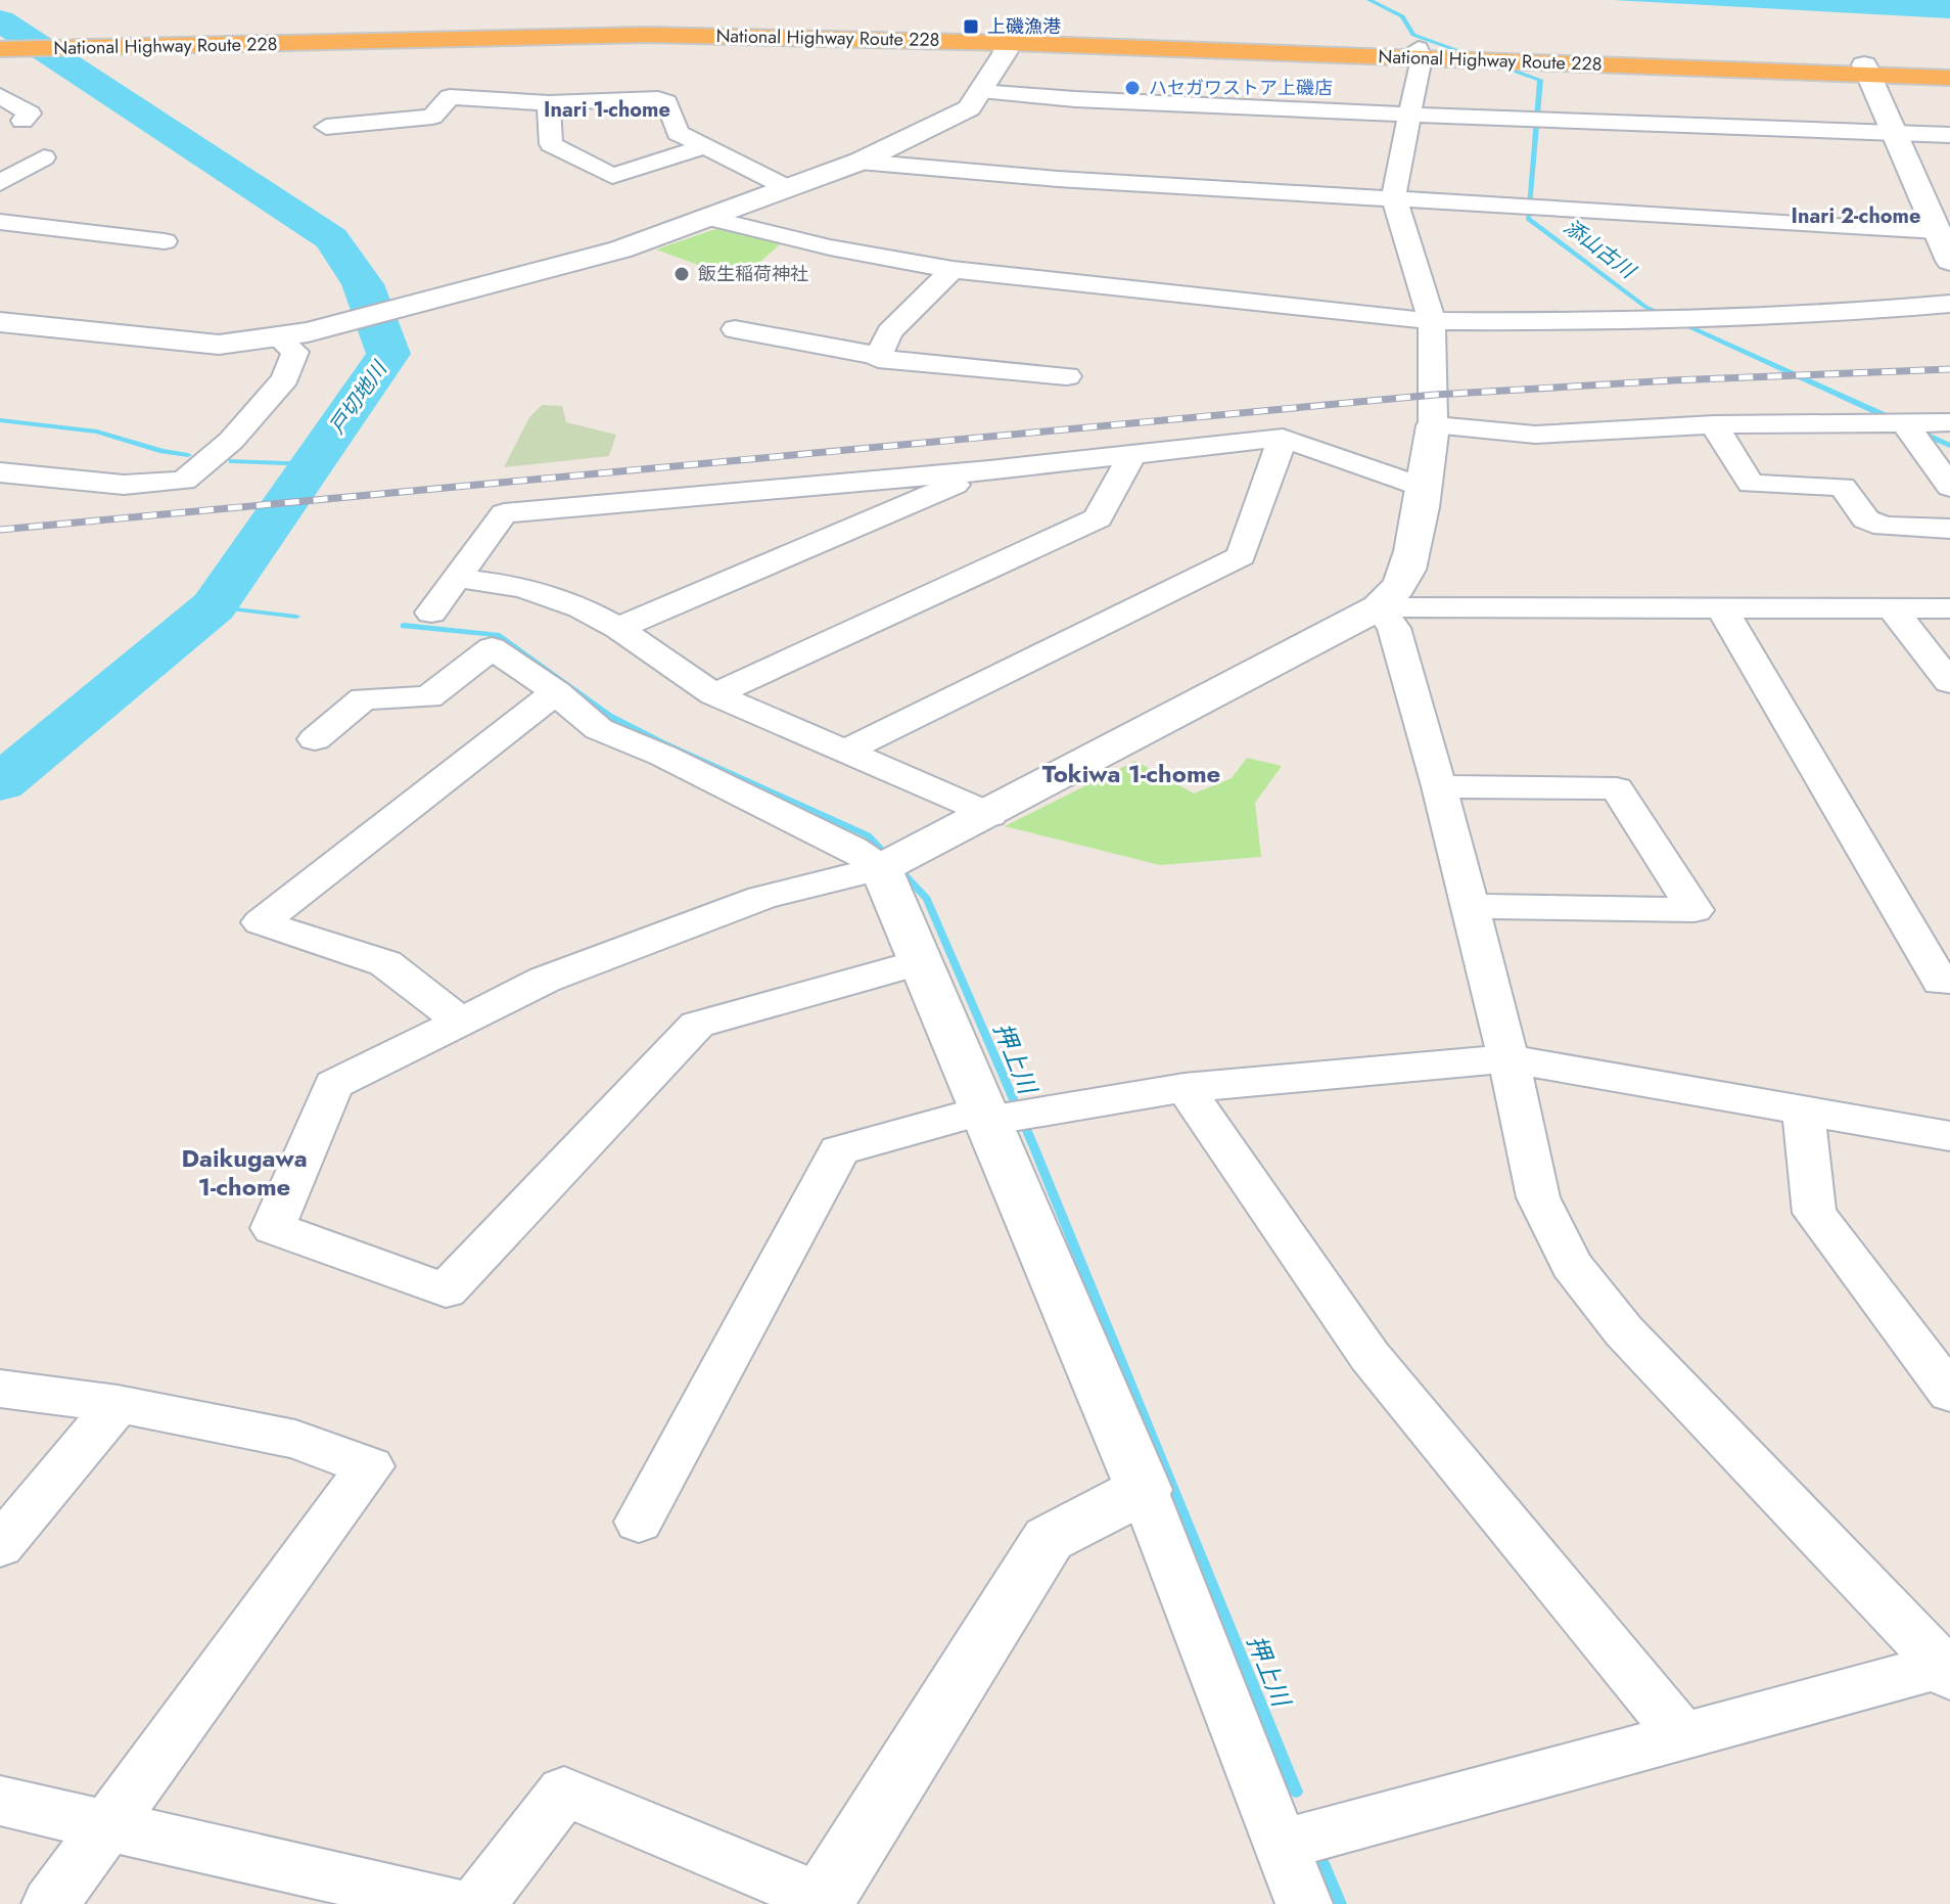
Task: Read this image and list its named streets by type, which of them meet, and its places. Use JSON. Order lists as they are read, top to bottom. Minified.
{"streets":{"highway":["National Highway Route 228"]},"districts":["Inari 1-chome","Inari 2-chome","Tokiwa 1-chome","Daikugawa 1-chome"],"water":["添山古川","戸切地川","押上川"],"places":{"transit":["上磯漁港"],"other":["ハセガワストア上磯店","飯生稲荷神社"]}}
